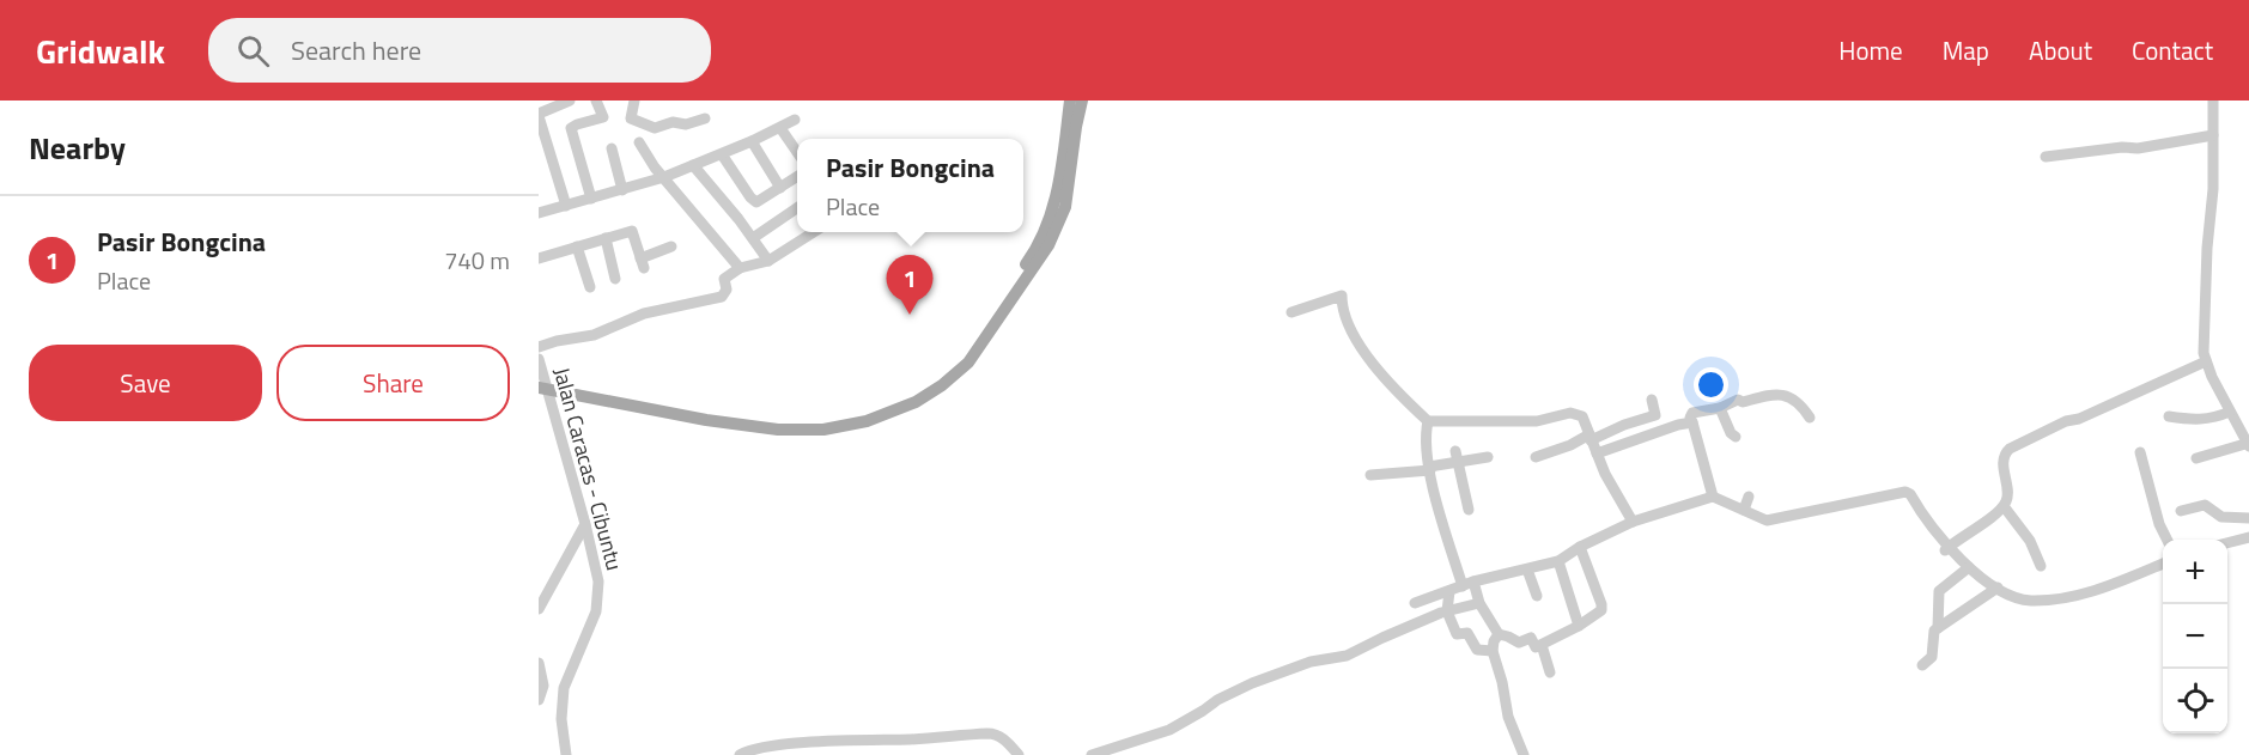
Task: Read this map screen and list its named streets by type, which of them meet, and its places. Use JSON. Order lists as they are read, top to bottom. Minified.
{"streets":{"street":["Jalan Caracas - Cibuntu"]},"page":{"header":"Gridwalk","search":"Search here","nav":["Home","Map","About","Contact"],"heading":"Nearby","popup":["Pasir Bongcina","Place"],"list":[{"mark":"1","name":"Pasir Bongcina","note":"Place","value":"740 m"}],"pins":"1","buttons":["Save","Share"],"map_buttons":["+","−"]}}
